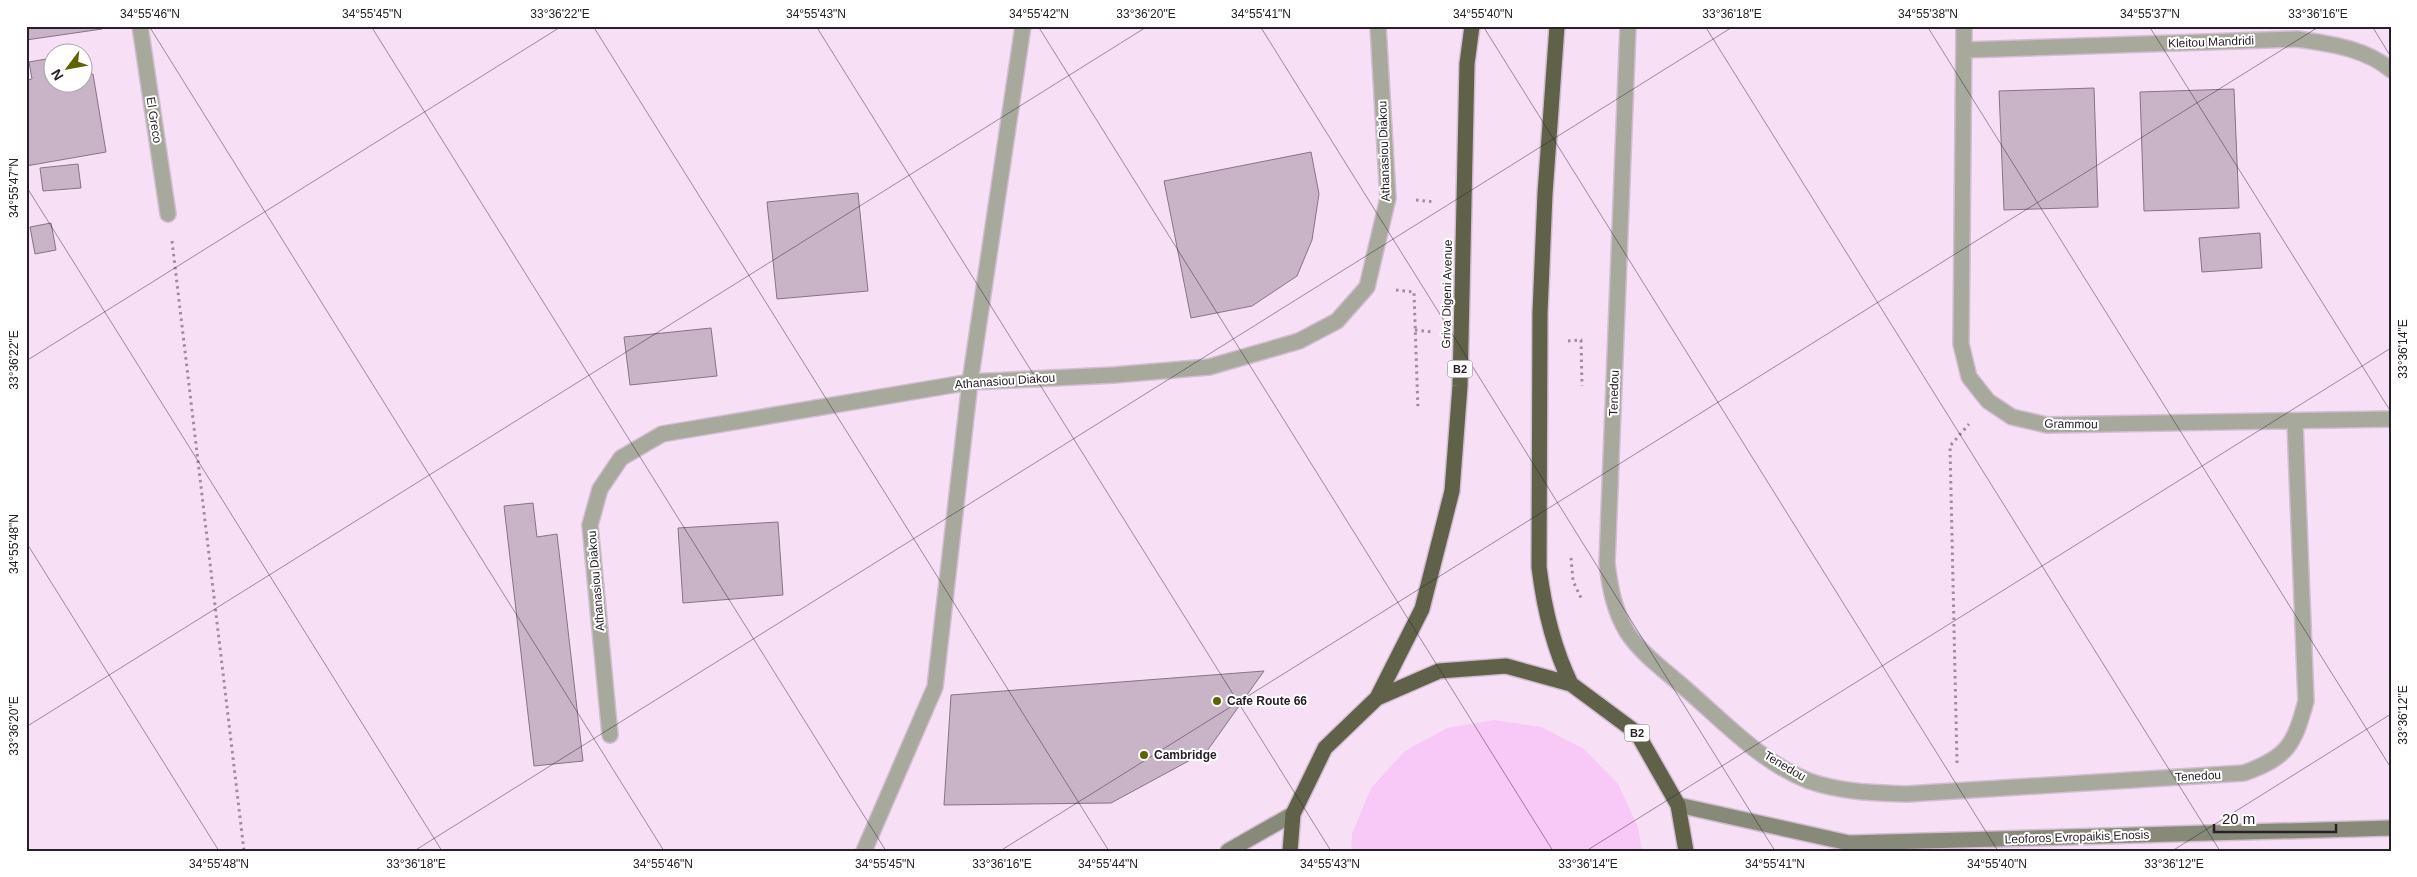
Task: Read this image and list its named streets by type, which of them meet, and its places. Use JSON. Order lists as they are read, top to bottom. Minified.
{"streets":{"highway":["Griva Digeni Avenue","B2"],"main road":["Leoforos Evropaikis Enosis"],"street":["Kleitou Mandridi","El Greco","Athanasiou Diakou","Tenedou","Grammou"]},"crossings":[["Kleitou Mandridi","Grammou"],["Griva Digeni Avenue","B2"],["B2","Leoforos Evropaikis Enosis"],["Tenedou","Grammou"]],"places":["Cafe Route 66","Cambridge"],"scale_bar":"20 m","north":"bottom left","coordinates":["34°55'46\"N","34°55'45\"N","33°36'22\"E","34°55'43\"N","34°55'42\"N","33°36'20\"E","34°55'41\"N","34°55'40\"N","33°36'18\"E","34°55'38\"N","34°55'37\"N","33°36'16\"E","34°55'47\"N","33°36'14\"E","34°55'48\"N","33°36'12\"E","34°55'44\"N"]}
